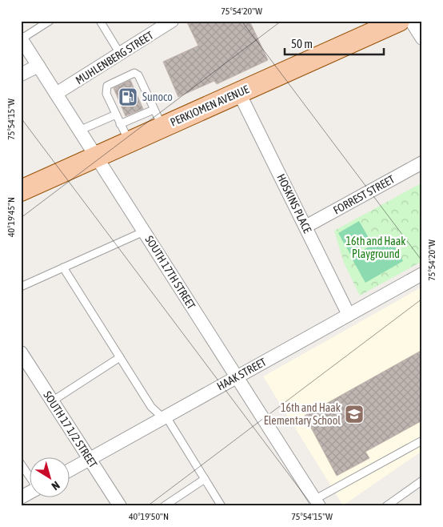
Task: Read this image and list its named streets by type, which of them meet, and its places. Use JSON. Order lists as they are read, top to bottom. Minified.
{"streets":{"main road":["PERKIOMEN AVENUE"],"street":["MUHLENBERG STREET","FORREST STREET","HOSKINS PLACE","SOUTH 17TH STREET","HAAK STREET","SOUTH 17 1/2 STREET"]},"crossings":[["MUHLENBERG STREET","SOUTH 17TH STREET"],["PERKIOMEN AVENUE","HOSKINS PLACE"],["PERKIOMEN AVENUE","SOUTH 17TH STREET"],["FORREST STREET","HOSKINS PLACE"],["HOSKINS PLACE","HAAK STREET"],["SOUTH 17TH STREET","HAAK STREET"],["HAAK STREET","SOUTH 17 1/2 STREET"]],"parks":["16th and Haak Playground"],"places":{"fuel station":["Sunoco"],"school or university":["16th and Haak Elementary School"]},"scale_bar":"50 m","north":"bottom right","coordinates":["75°54'20\"W","75°54'15\"W","40°19'45\"N","40°19'50\"N"]}
